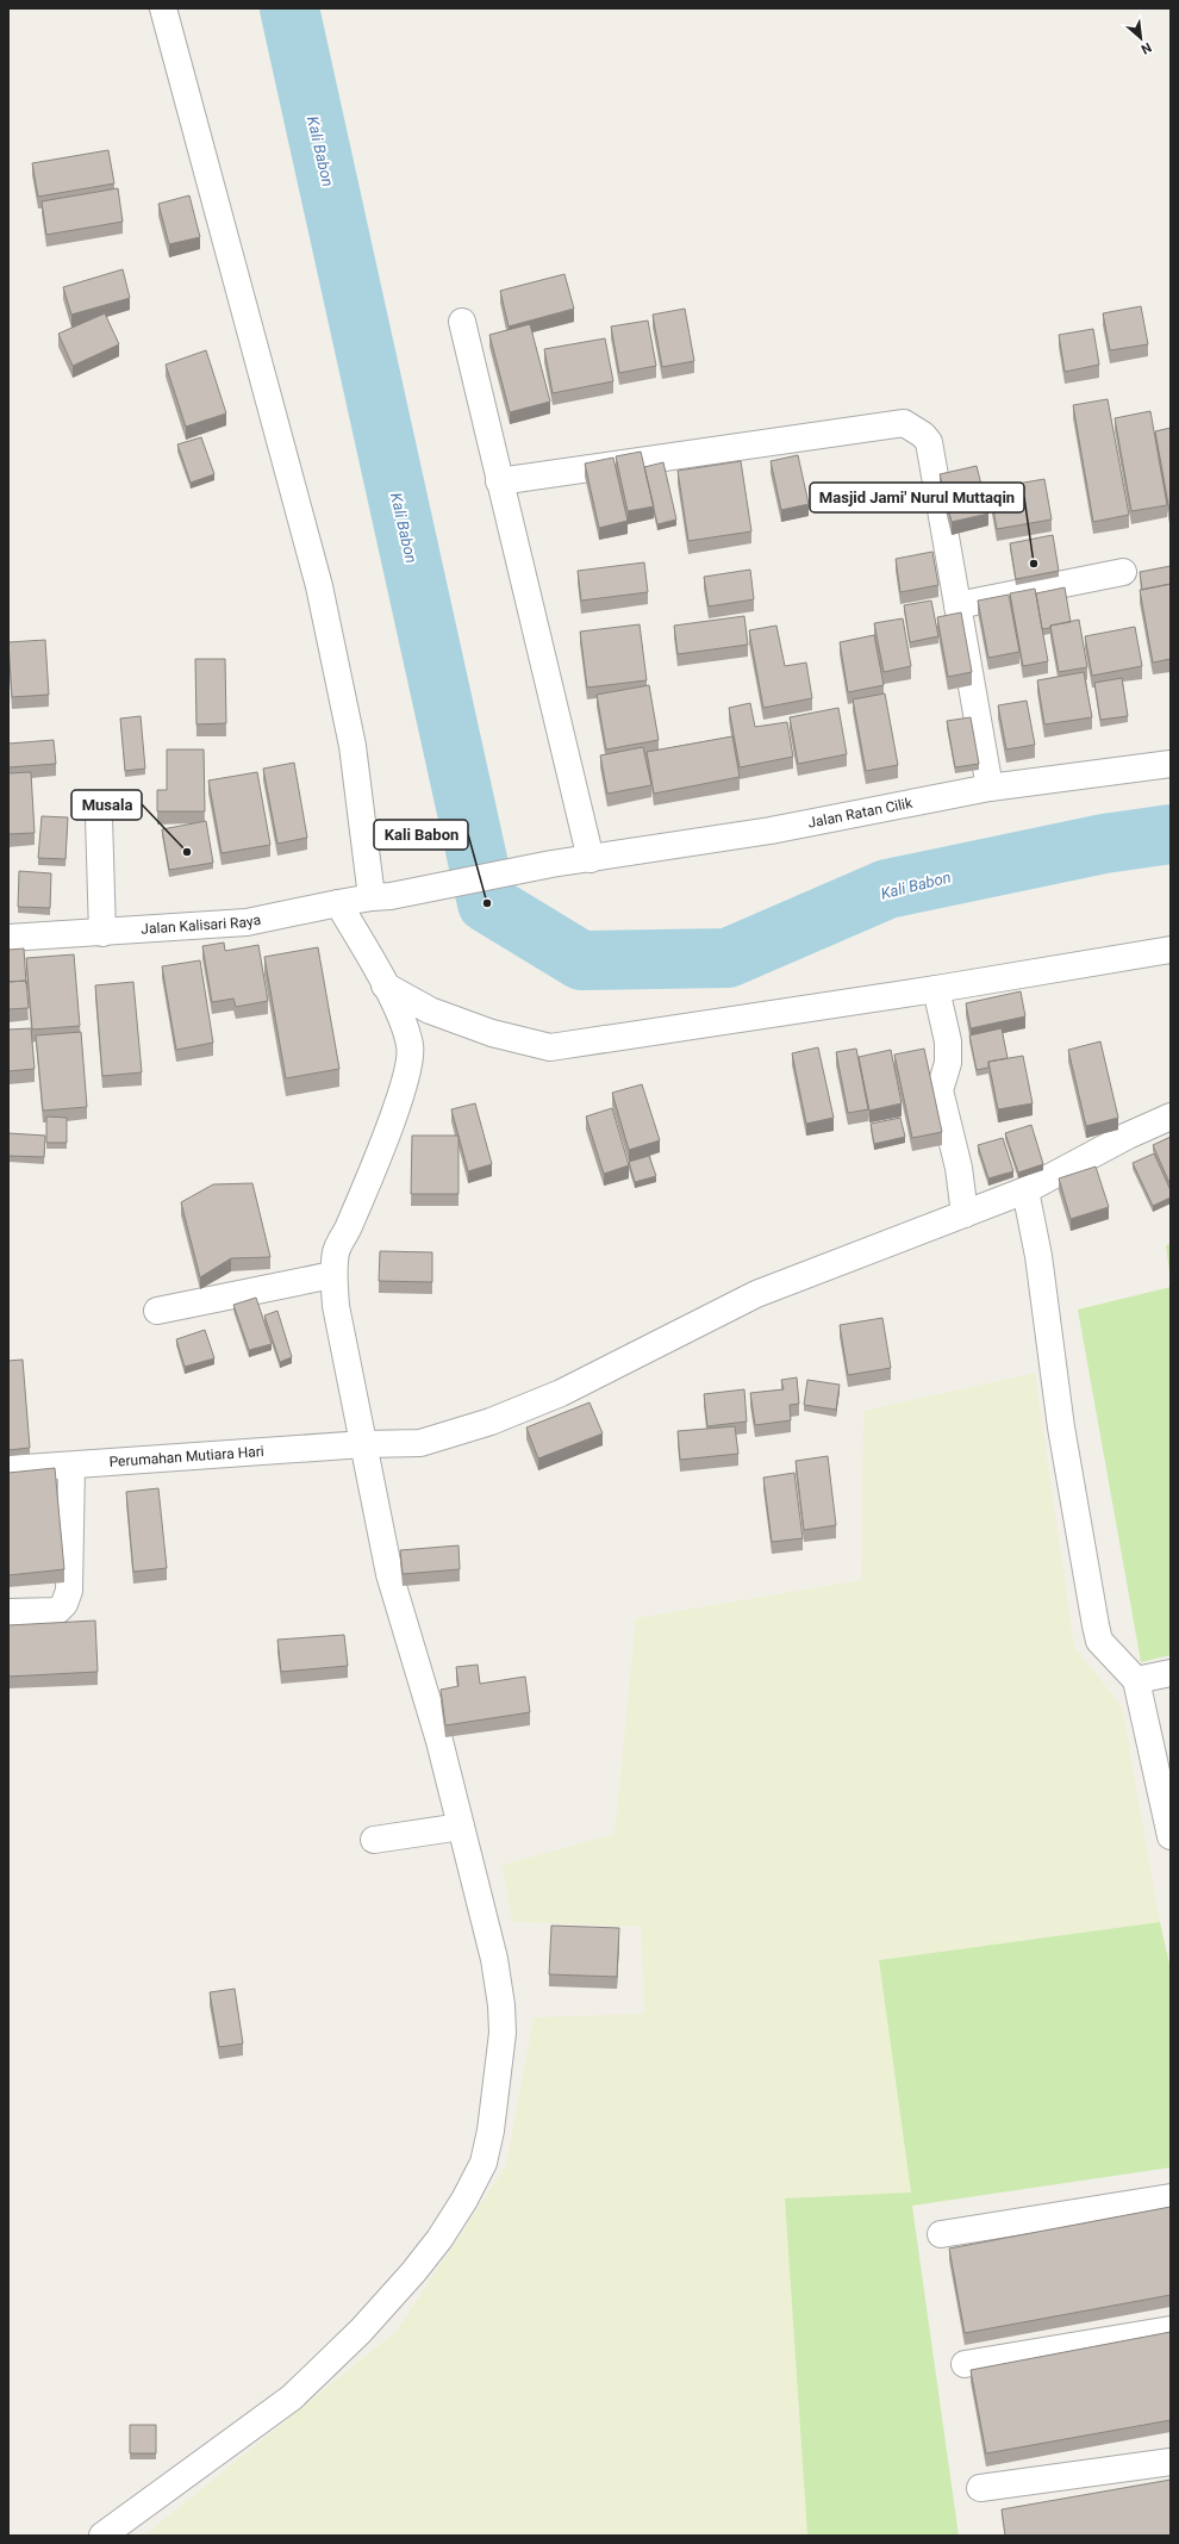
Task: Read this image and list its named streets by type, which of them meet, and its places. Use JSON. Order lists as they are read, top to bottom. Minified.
{"streets":{"street":["Jalan Ratan Cilik","Jalan Kalisari Raya","Perumahan Mutiara Hari"]},"crossings":[["Jalan Ratan Cilik","Jalan Kalisari Raya"]],"water":["Kali Babon"],"places":["Masjid Jami' Nurul Muttaqin","Musala","Kali Babon"],"north":"bottom right"}
